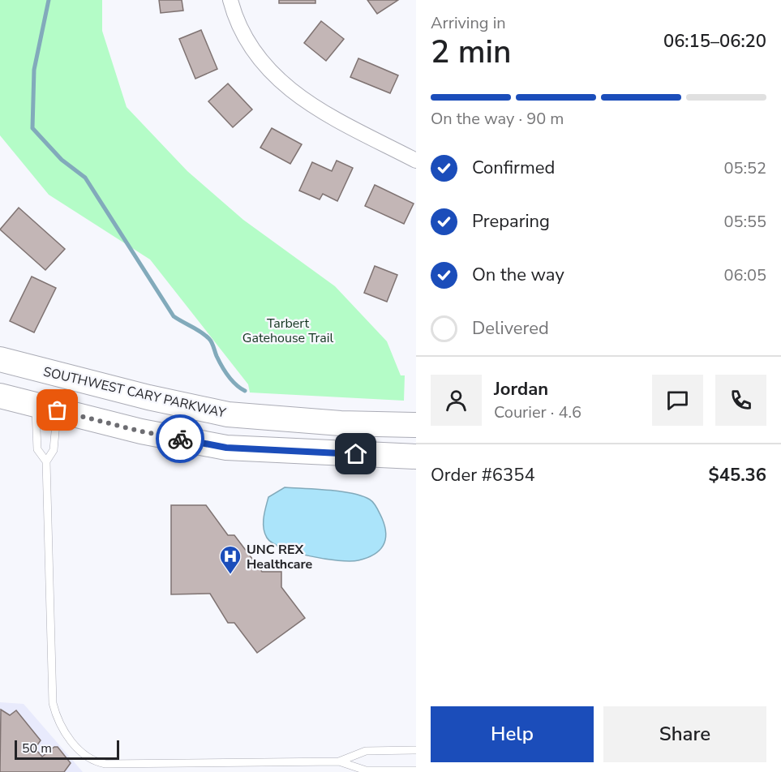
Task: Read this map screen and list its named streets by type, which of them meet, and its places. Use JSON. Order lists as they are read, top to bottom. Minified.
{"streets":{"main road":["SOUTHWEST CARY PARKWAY"]},"parks":["Tarbert Gatehouse Trail"],"places":{"hospital":["UNC REX Healthcare"]},"scale_bar":"50 m","page":{"heading":["2 min","Arriving in","06:15–06:20"],"panel":["Jordan","Courier · 4.6","Order #6354","$45.36"],"bar":"On the way · 90 m","list":[["Confirmed","05:52"],["Preparing","05:55"],["On the way","06:05"],"Delivered"],"buttons":["Help","Share"],"scale":"50 m"}}
